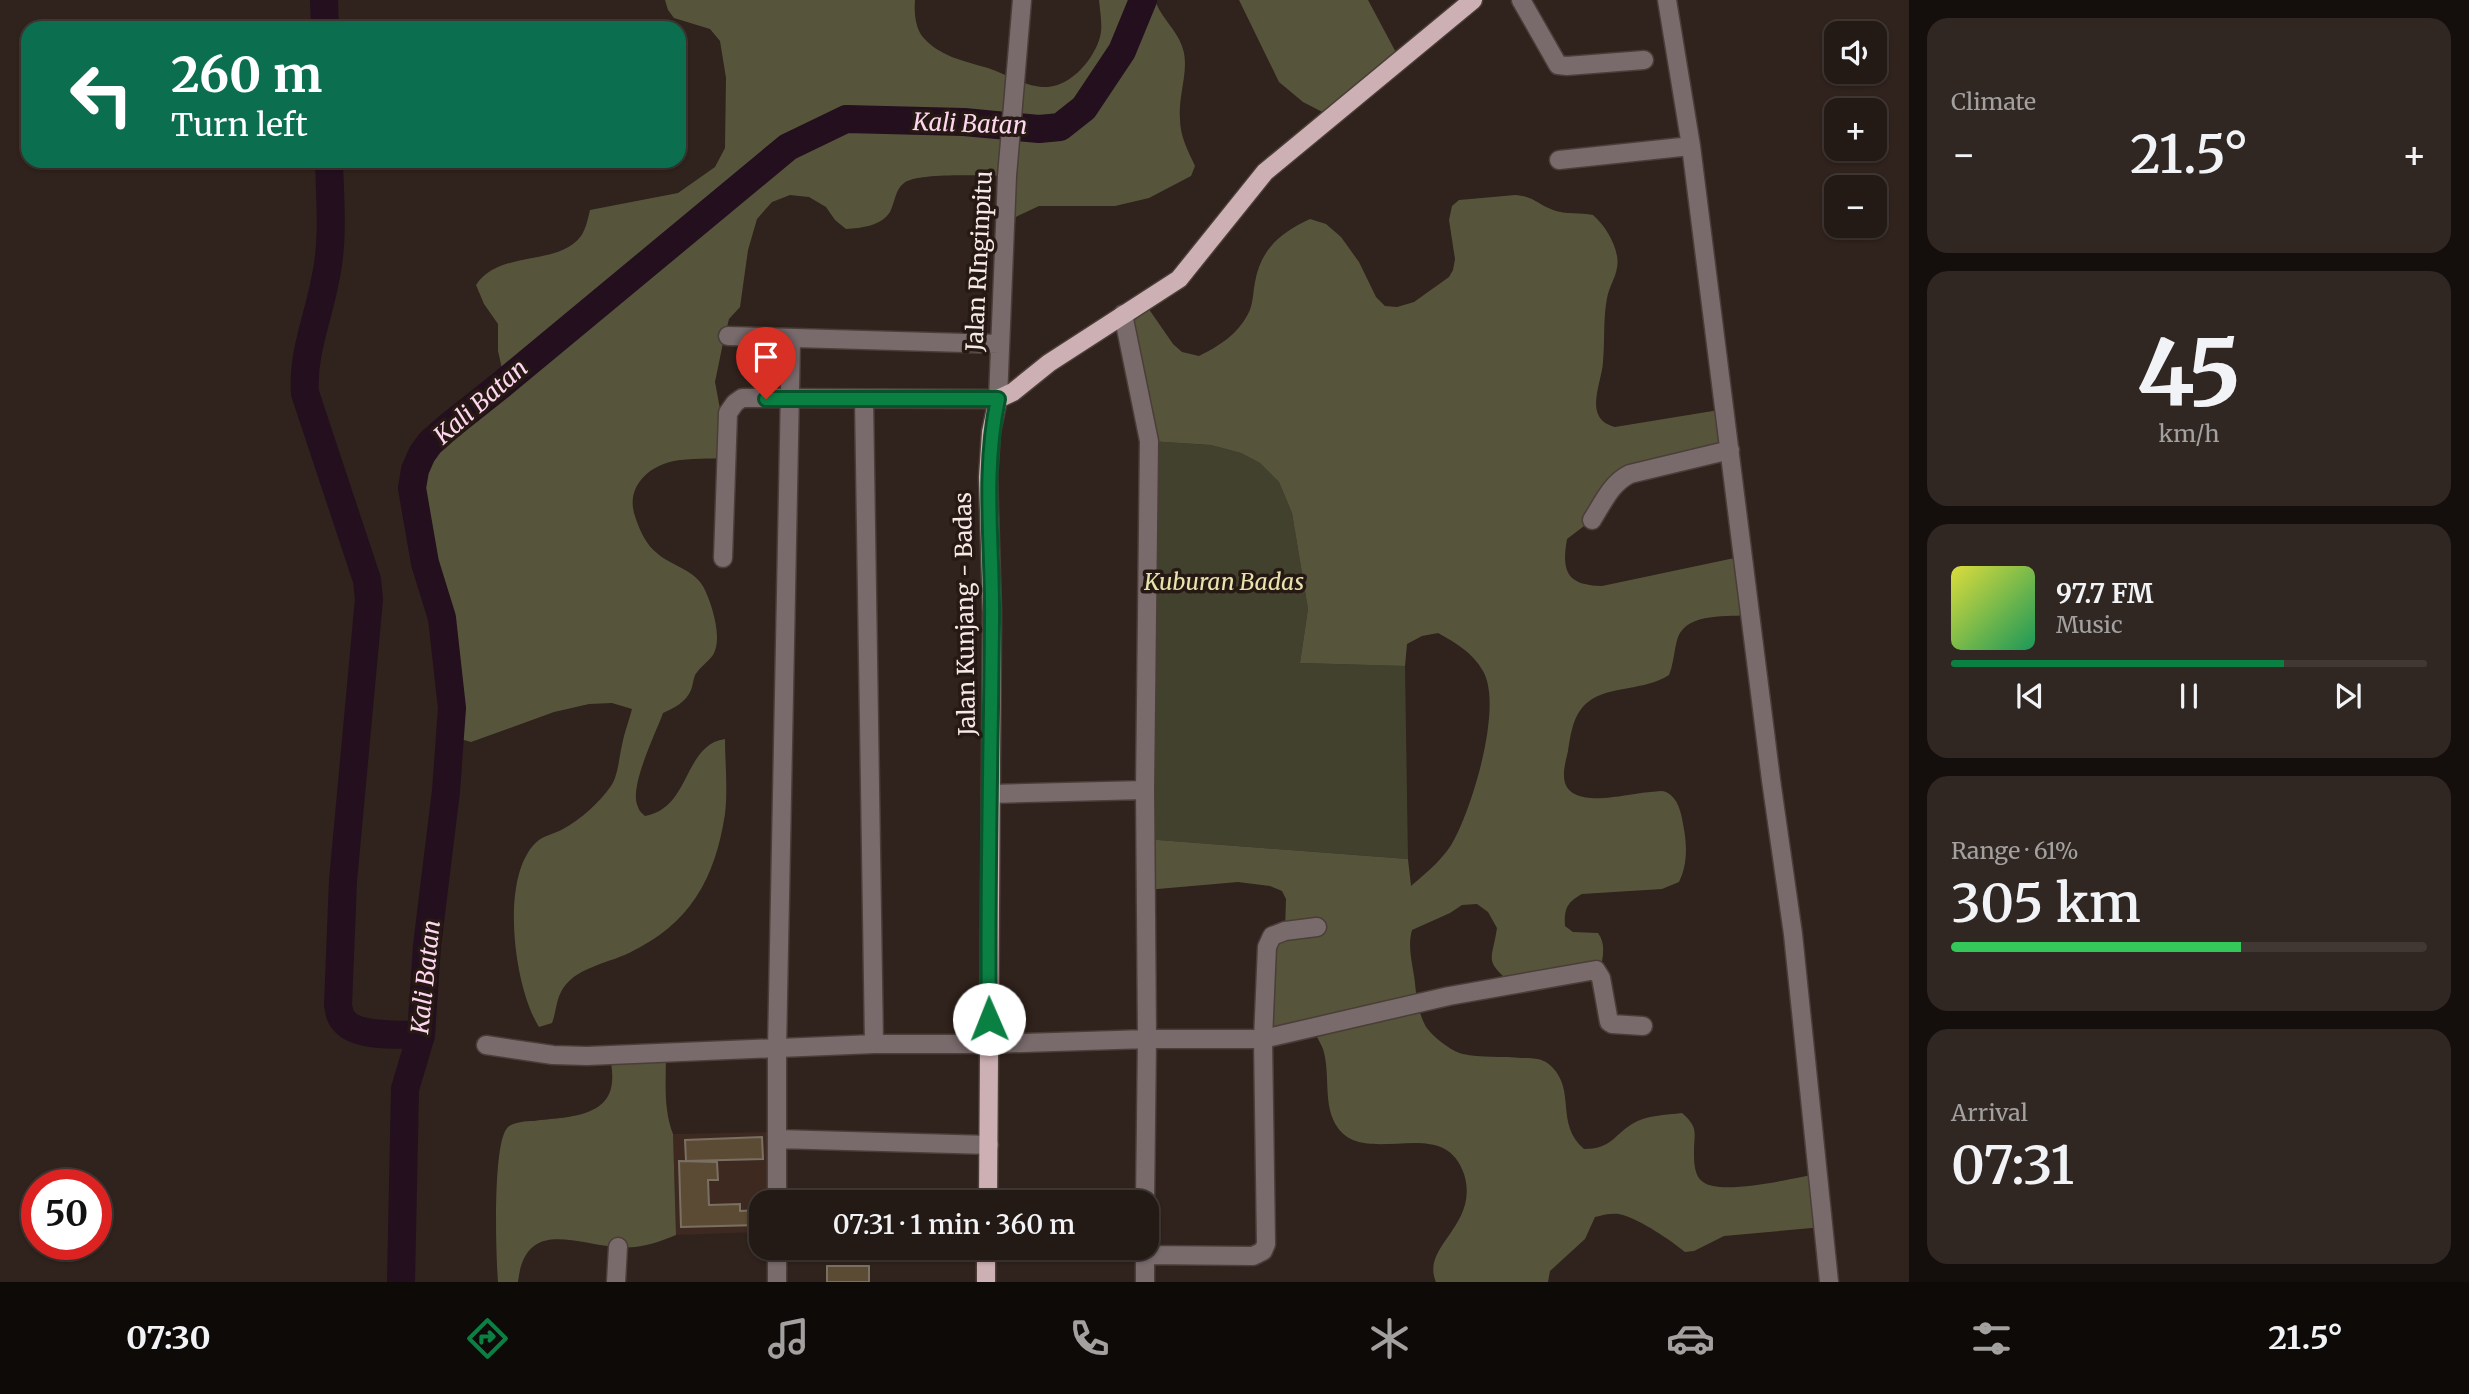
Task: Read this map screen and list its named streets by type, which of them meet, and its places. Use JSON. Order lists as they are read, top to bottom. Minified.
{"streets":{"main road":["Jalan Kunjang - Badas"],"street":["Jalan RInginpitu"]},"crossings":[["Jalan RInginpitu","Jalan Kunjang - Badas"]],"water":["Kali Batan"],"parks":["Kuburan Badas"],"page":{"tile":["Climate",["45","km/h"],["Range · 61%","305 km"],["Arrival","07:31"]],"map_buttons":["+","−"],"turn":["260 m","Turn left"],"heat":["−","21.5°","+"],"song":["97.7 FM","Music"],"limit":"50","trip":"07:31 · 1 min · 360 m","tabs":["07:30","21.5°"]}}
